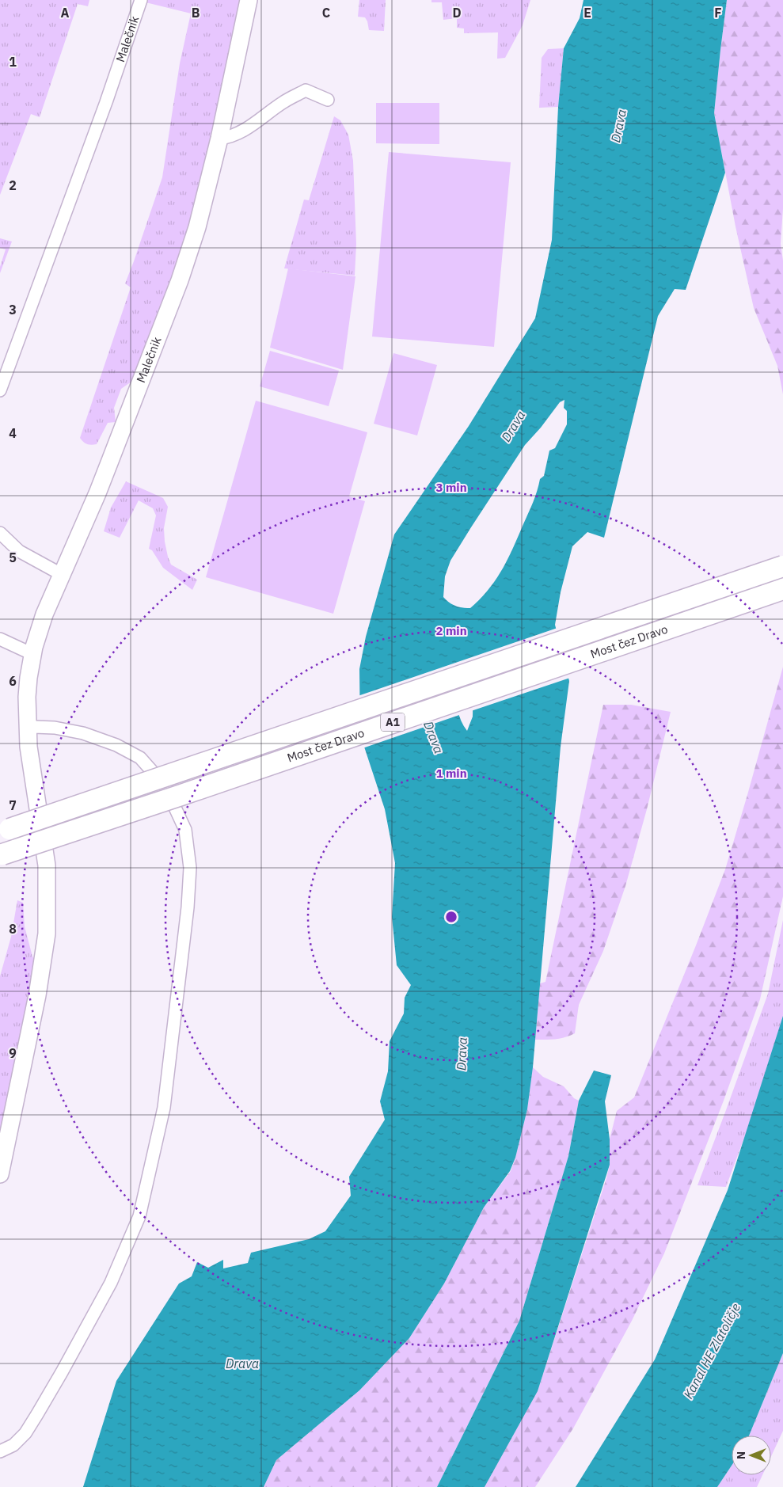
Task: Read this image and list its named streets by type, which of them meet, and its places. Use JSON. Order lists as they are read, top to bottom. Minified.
{"streets":{"highway":["Most čez Dravo","A1"],"street":["Malečnik"]},"water":["Drava","Kanal HE Zlatoličje"],"north":"left","grid":{"columns":["A","B","C","D","E","F"],"rows":["1","2","3","4","5","6","7","8","9"]},"rings":["3 min","2 min","1 min"]}
